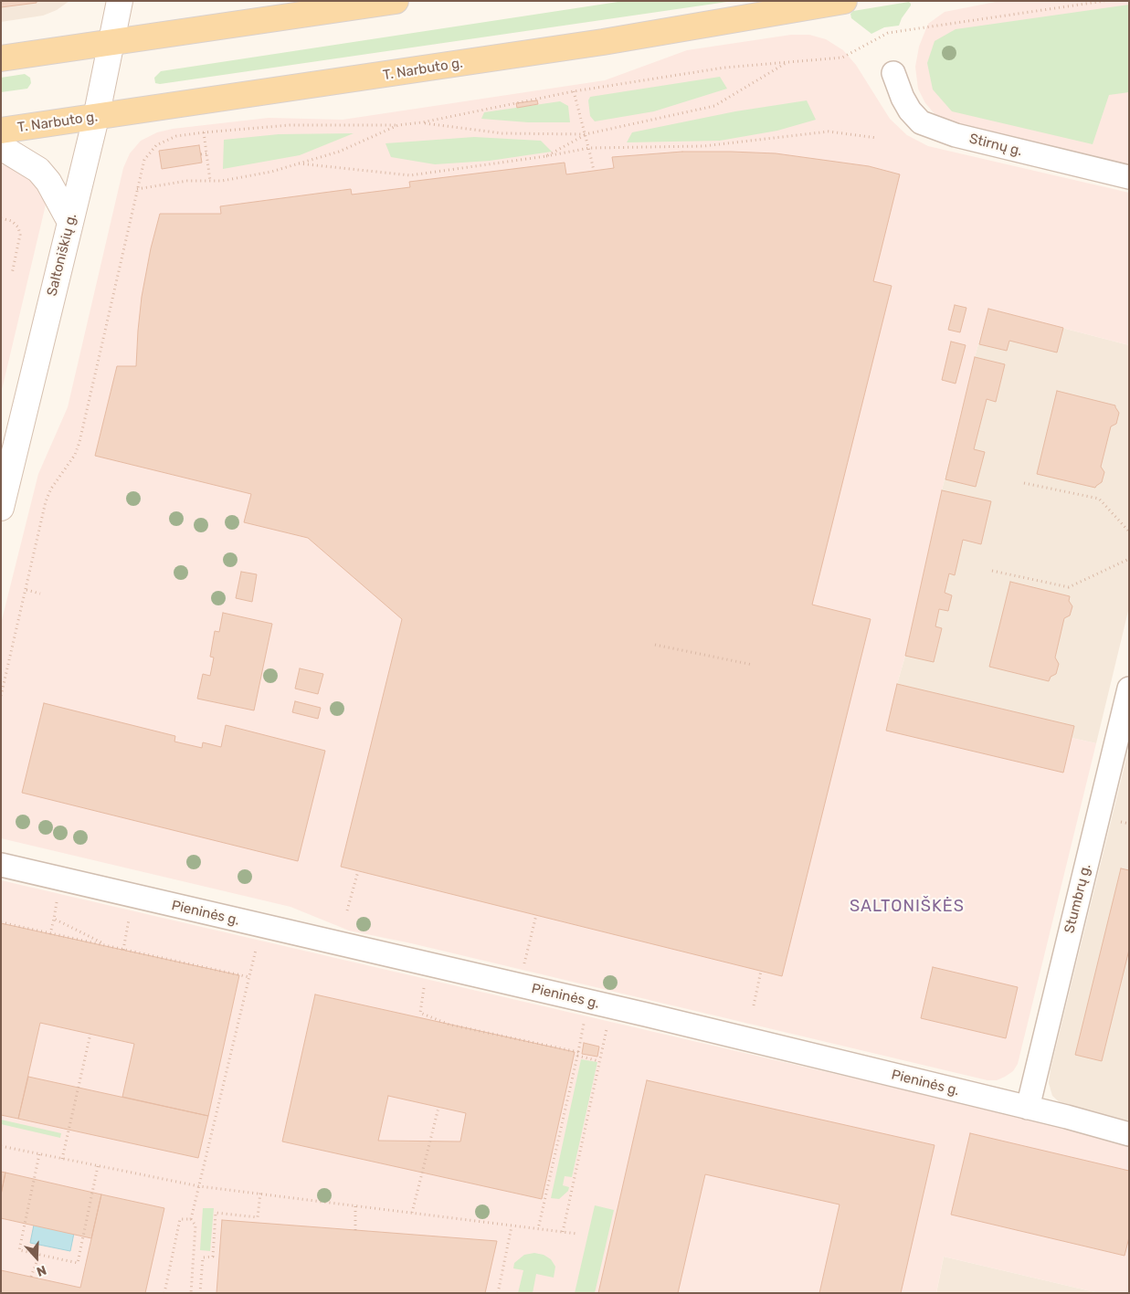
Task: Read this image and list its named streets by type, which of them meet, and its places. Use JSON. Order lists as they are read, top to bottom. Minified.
{"streets":{"main road":["T. Narbuto g."],"street":["Stirnų g.","Saltoniškių g.","Stumbrų g.","Pieninės g."]},"crossings":[["T. Narbuto g.","Saltoniškių g."],["Stumbrų g.","Pieninės g."]],"districts":["SALTONIŠKĖS"],"north":"bottom"}
